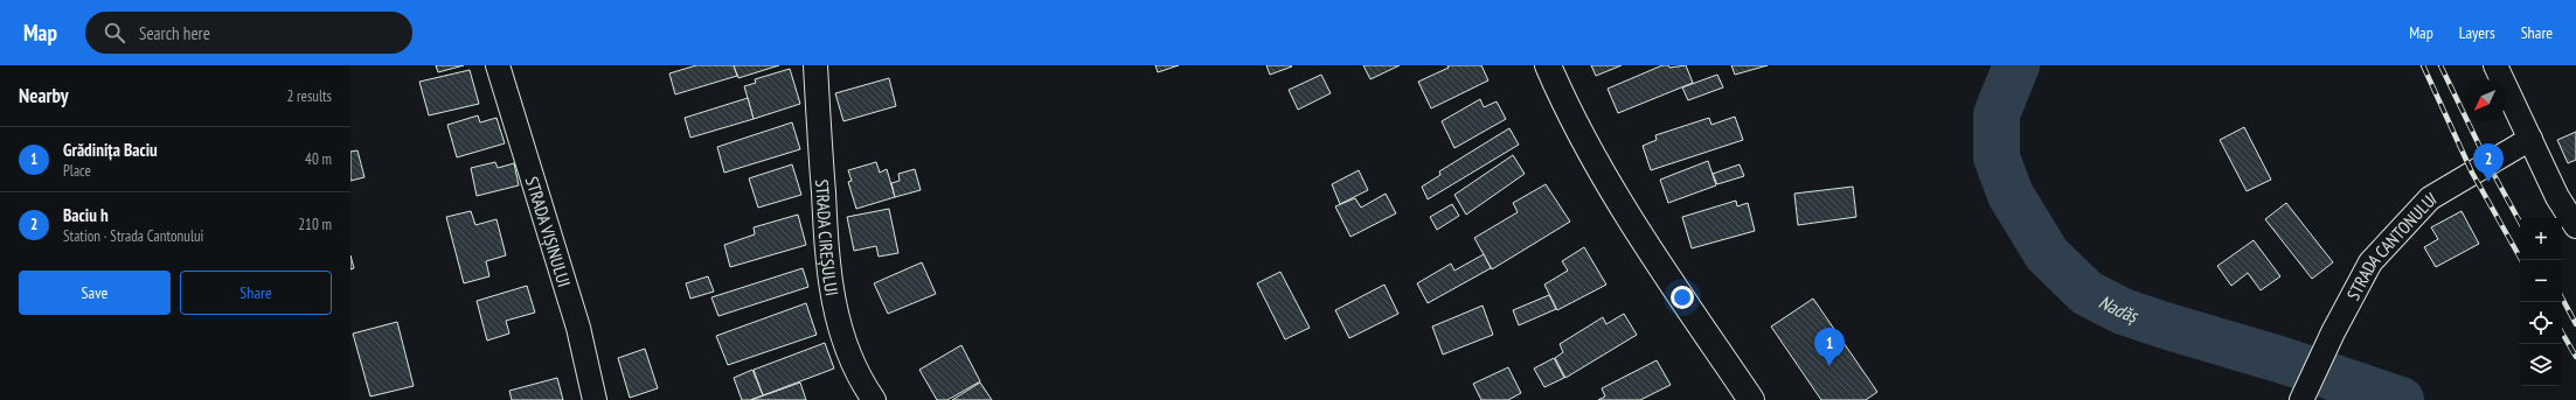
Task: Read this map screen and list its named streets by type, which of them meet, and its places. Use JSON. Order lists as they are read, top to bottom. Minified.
{"streets":{"street":["STRADA VIȘINULUI","STRADA CIREȘULUI","STRADA CANTONULUI"]},"water":["Nadăș"],"north":"bottom left","page":{"header":"Map","search":"Search here","nav":["Map","Layers","Share"],"heading":["Nearby","2 results"],"list":[{"mark":"1","name":"Grădinița Baciu","note":"Place","value":"40 m"},{"mark":"2","name":"Baciu h","note":"Station · Strada Cantonului","value":"210 m"}],"pins":["2","1"],"map_buttons":["+","−"],"buttons":["Save","Share"]}}
